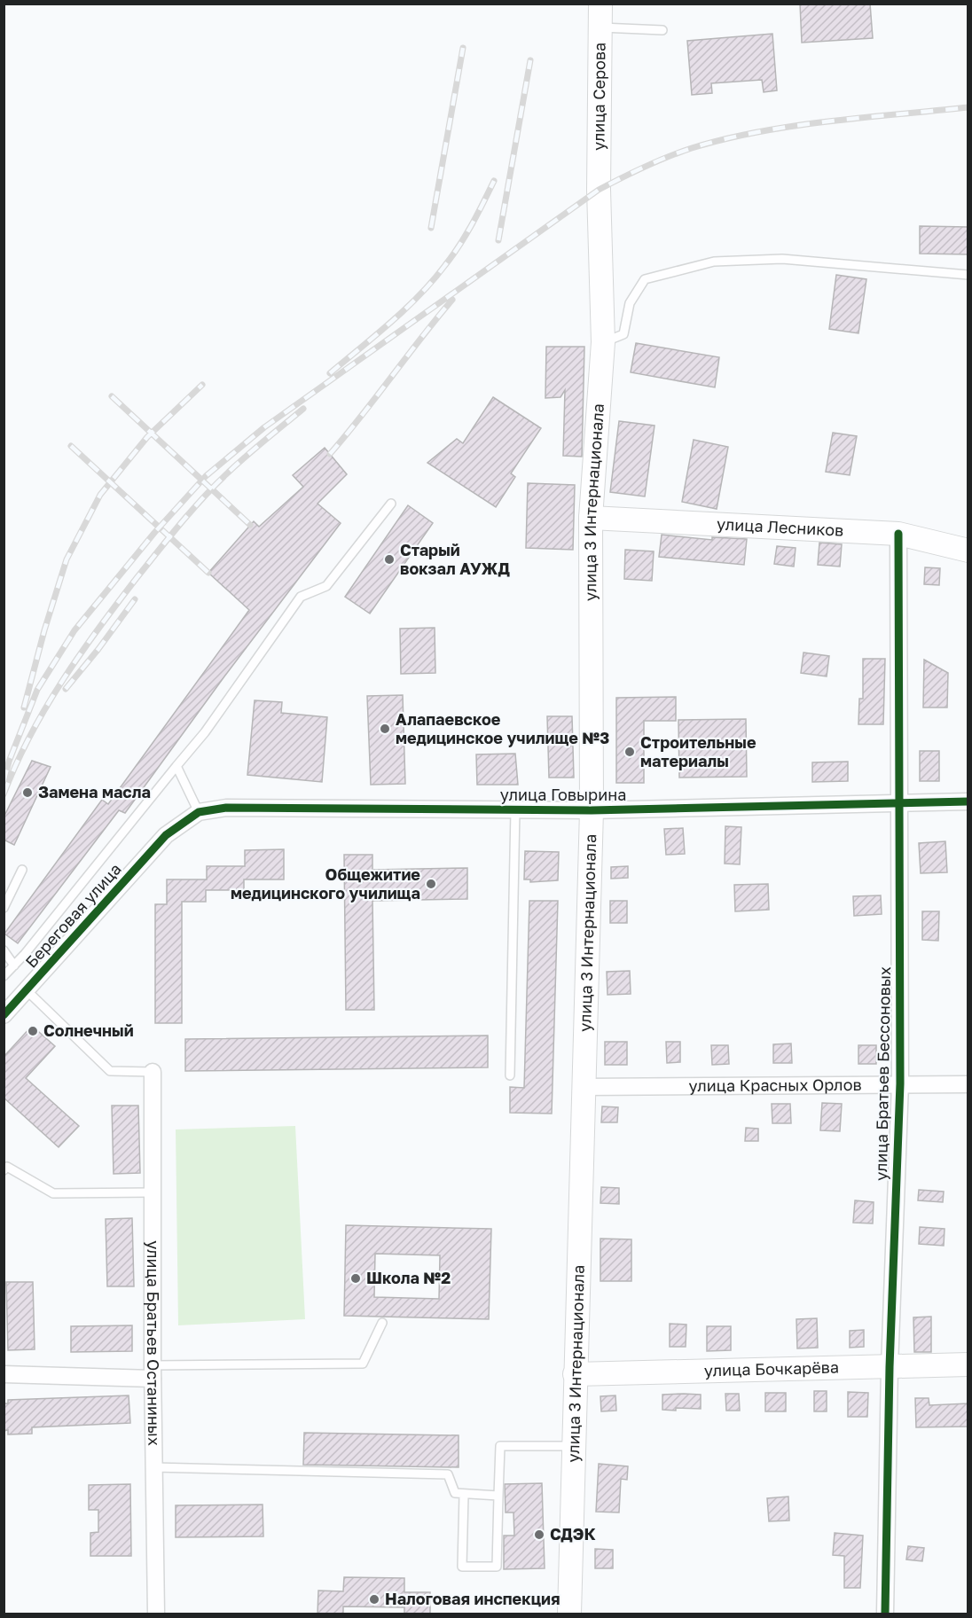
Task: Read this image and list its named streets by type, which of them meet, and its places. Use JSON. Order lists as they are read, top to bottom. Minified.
{"streets":{"main road":["улица Серова","улица 3 Интернационала","улица Лесников","улица Бочкарёва"],"street":["улица Говырина","Береговая улица","улица Братьев Бессоновых","улица Красных Орлов","улица Братьев Останиных"]},"crossings":[["улица Серова","улица 3 Интернационала"],["улица 3 Интернационала","улица Лесников"],["улица 3 Интернационала","улица Говырина"],["улица 3 Интернационала","улица Красных Орлов"],["улица 3 Интернационала","улица Бочкарёва"],["улица Лесников","улица Братьев Бессоновых"],["улица Говырина","Береговая улица"],["улица Говырина","улица Братьев Бессоновых"],["улица Братьев Бессоновых","улица Красных Орлов"],["улица Братьев Бессоновых","улица Бочкарёва"]],"places":["Старый вокзал АУЖД","Алапаевское медицинское училище №3","Строительные материалы","Замена масла","Общежитие медицинского училища","Солнечный","Школа №2","СДЭК","Налоговая инспекция"]}
